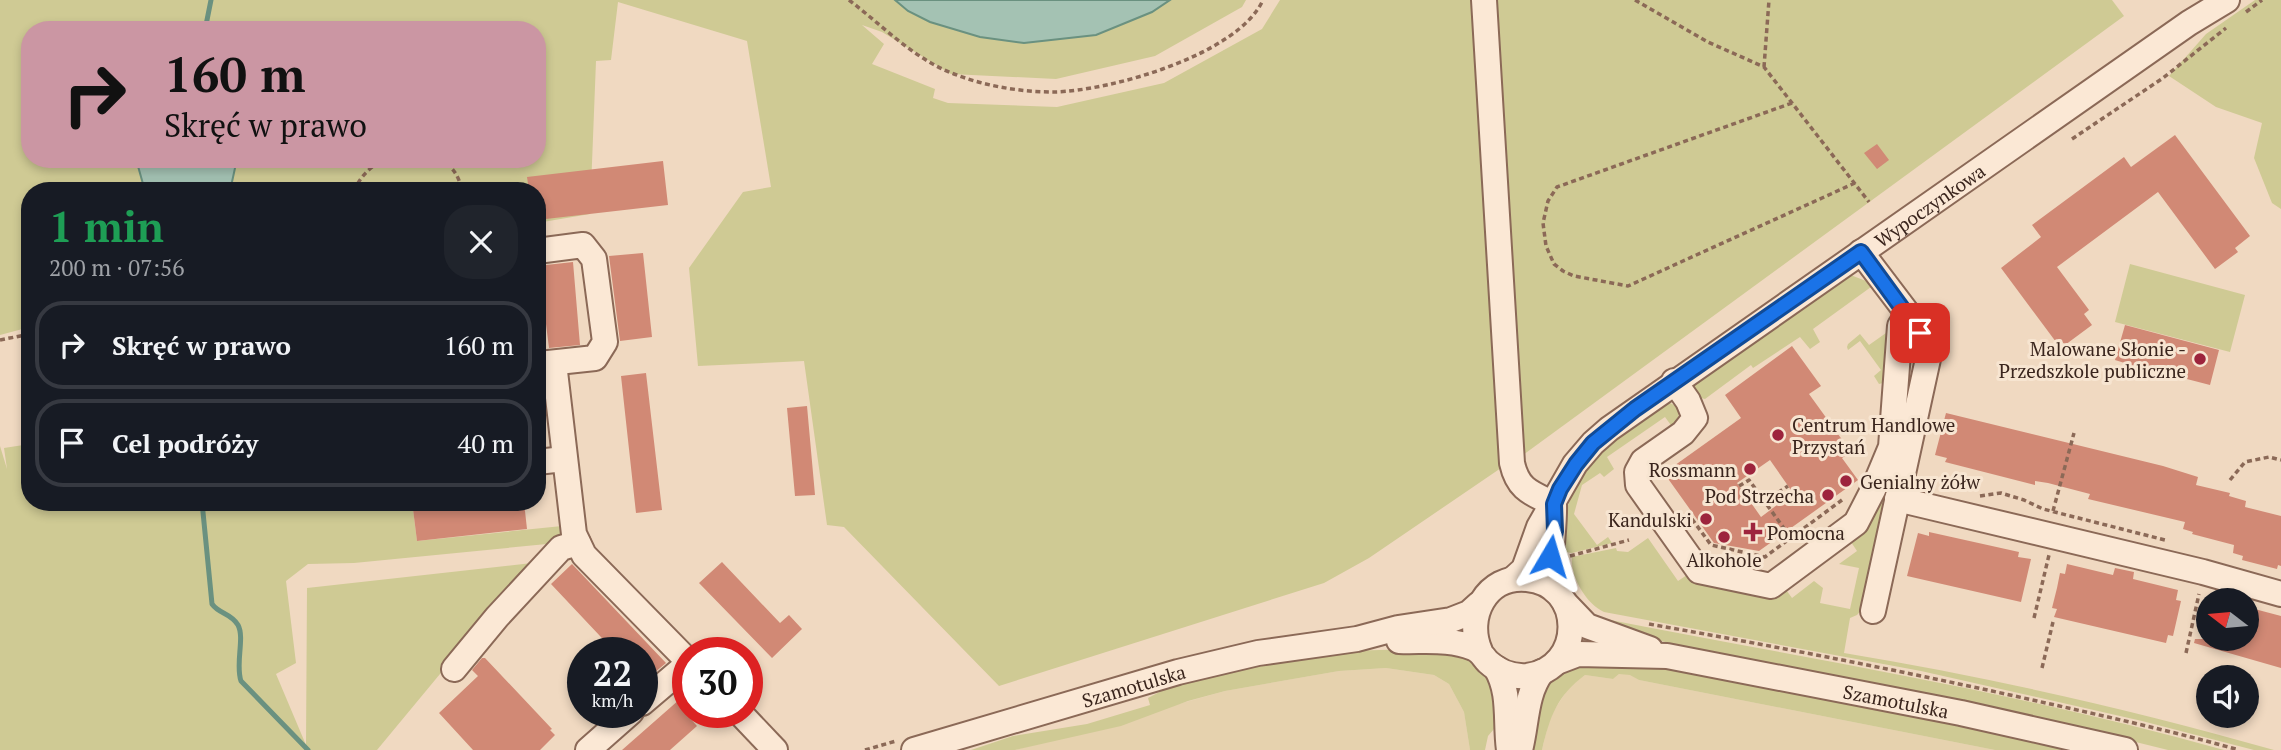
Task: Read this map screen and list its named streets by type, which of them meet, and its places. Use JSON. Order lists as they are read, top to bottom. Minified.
{"streets":{"street":["Wypoczynkowa","Szamotulska"]},"crossings":[["Wypoczynkowa","Szamotulska"]],"places":{"other":["Malowane Słonie - Przedszkole publiczne","Centrum Handlowe Przystań","Rossmann","Genialny żółw","Pod Strzecha","Kandulski","Alkohole"],"health":["Pomocna"]},"north":"left","page":{"turn":["160 m","Skręć w prawo"],"heading":["1 min","200 m · 07:56"],"list":[{"name":"Skręć w prawo","value":"160 m"},{"name":"Cel podróży","value":"40 m"}],"speed":"22 km/h","limit":"30"}}
